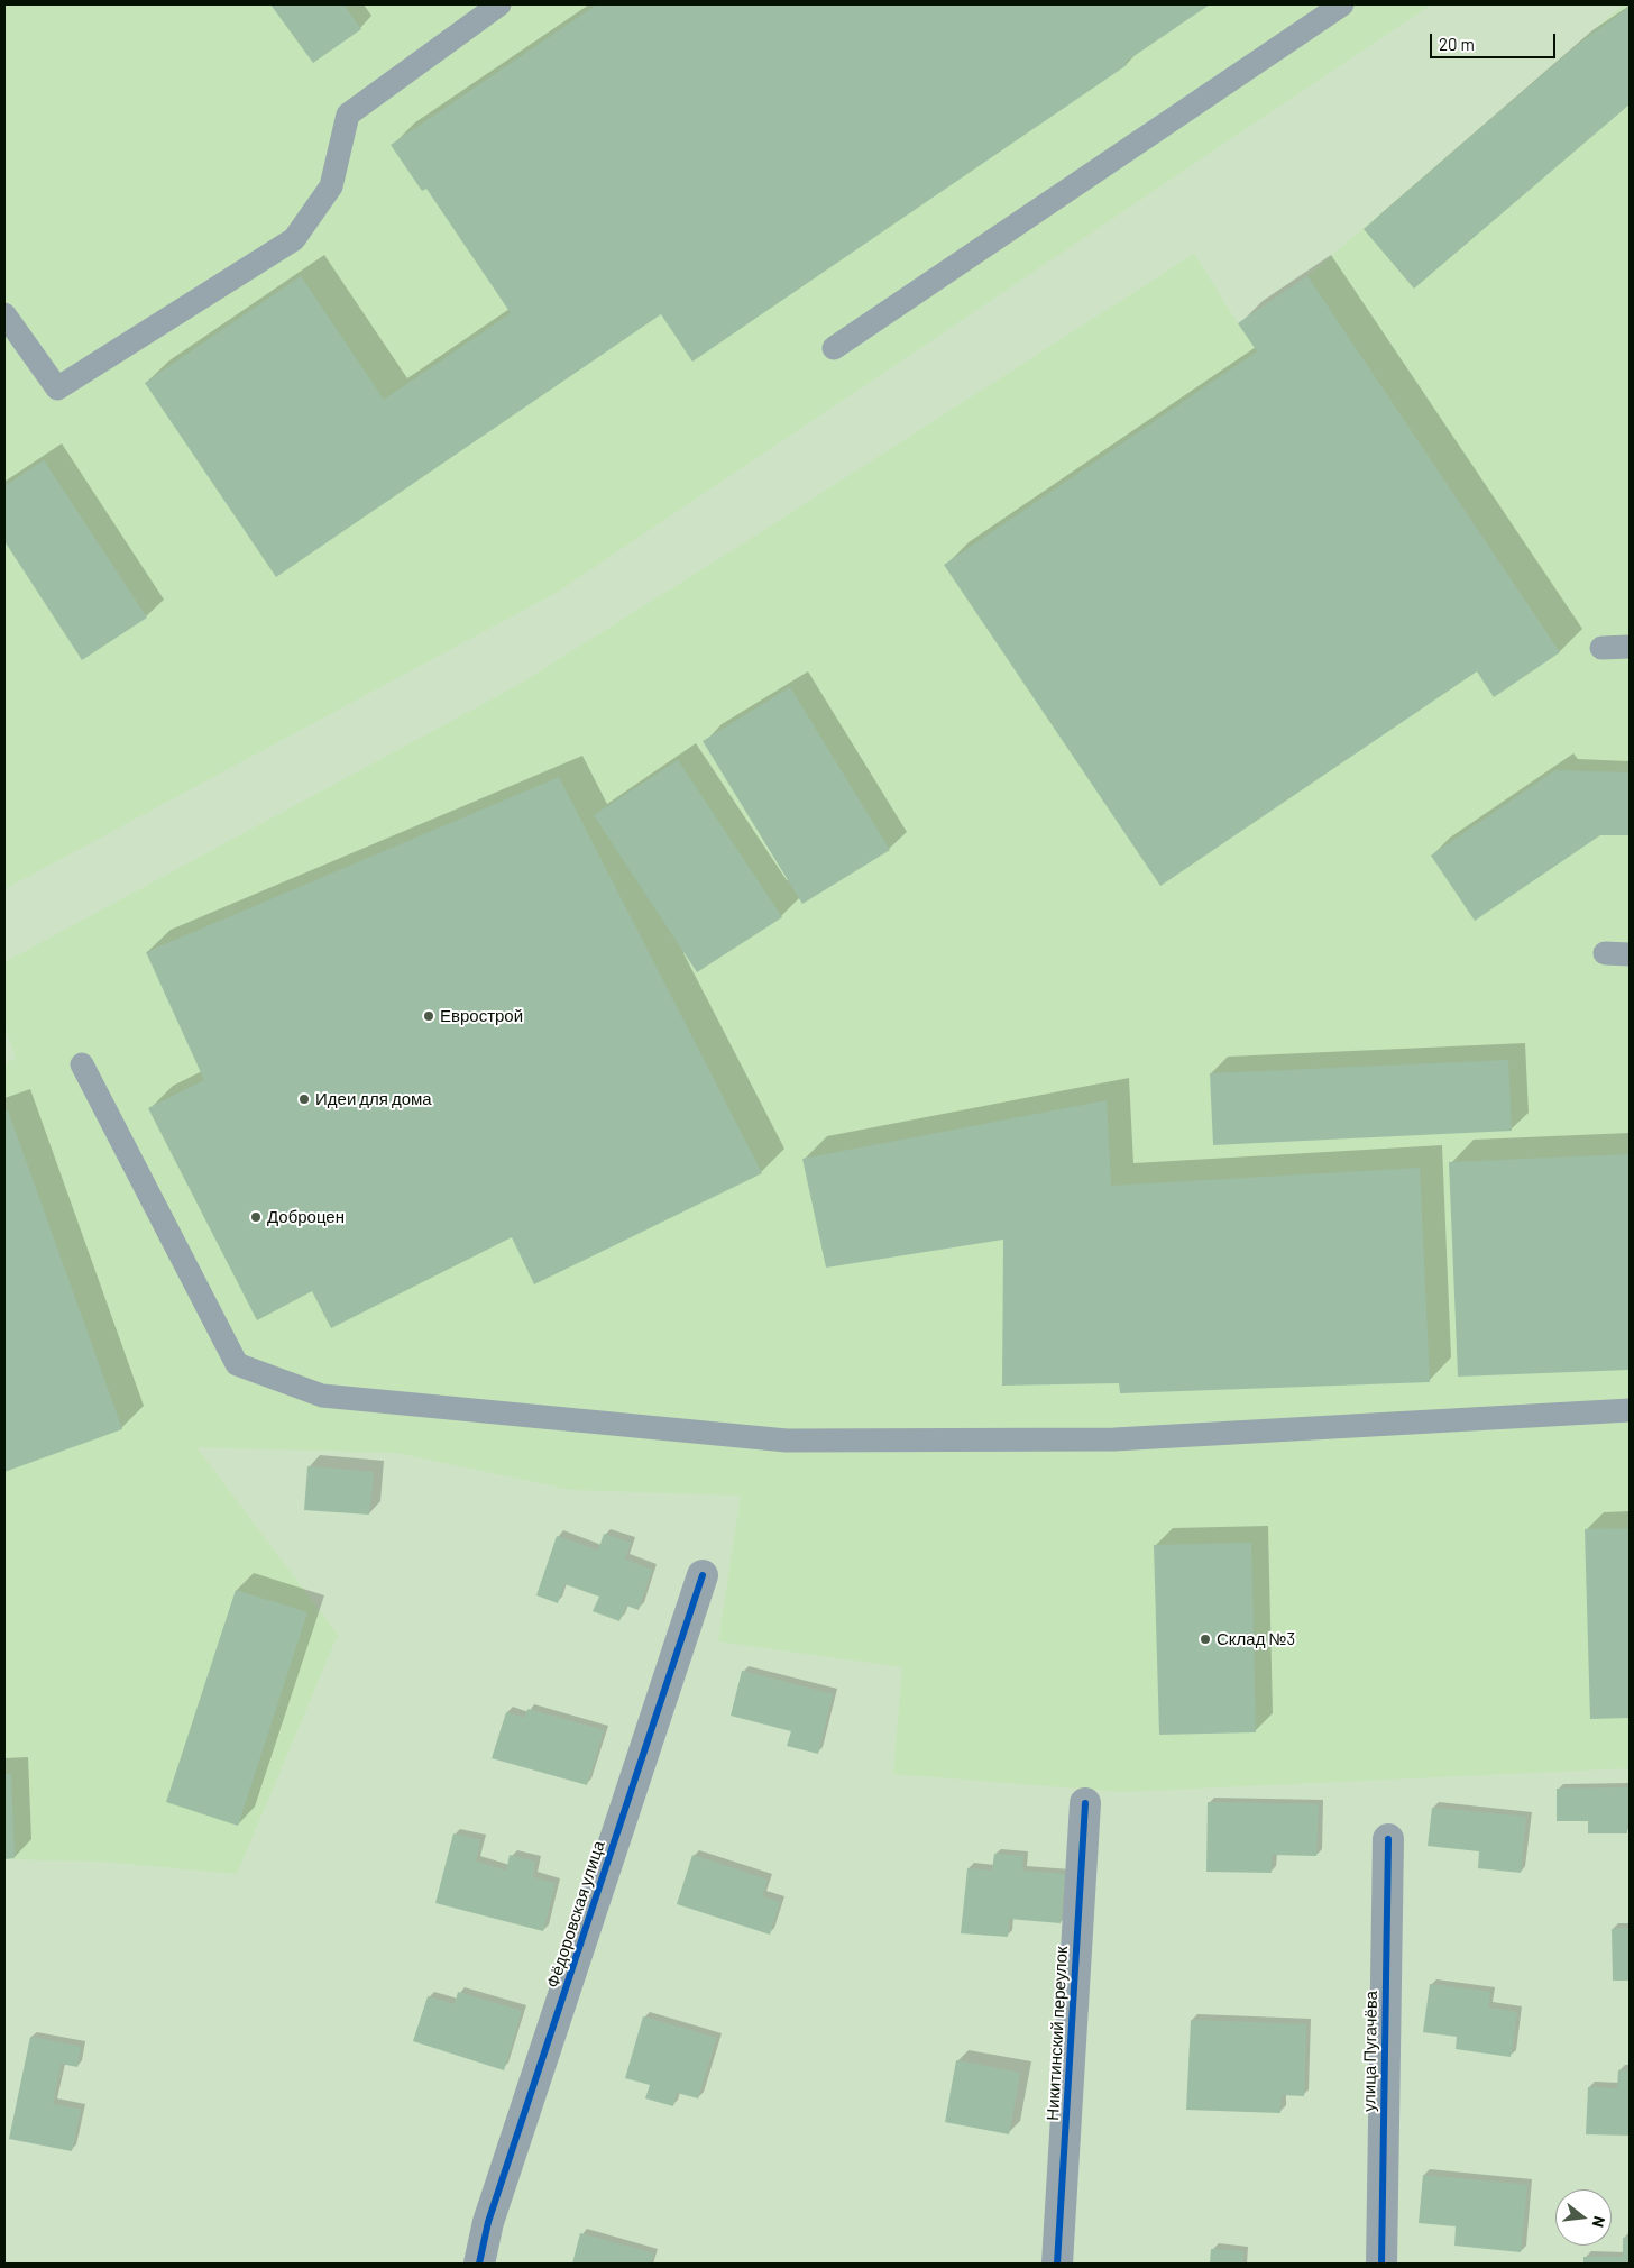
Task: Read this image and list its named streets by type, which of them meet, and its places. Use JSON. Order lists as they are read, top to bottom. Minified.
{"streets":{"street":["Фёдоровская улица","Никитинский переулок","улица Пугачёва"]},"places":["Еврострой","Идеи для дома","Доброцен","Склад №3"],"scale_bar":"20 m","north":"right"}
